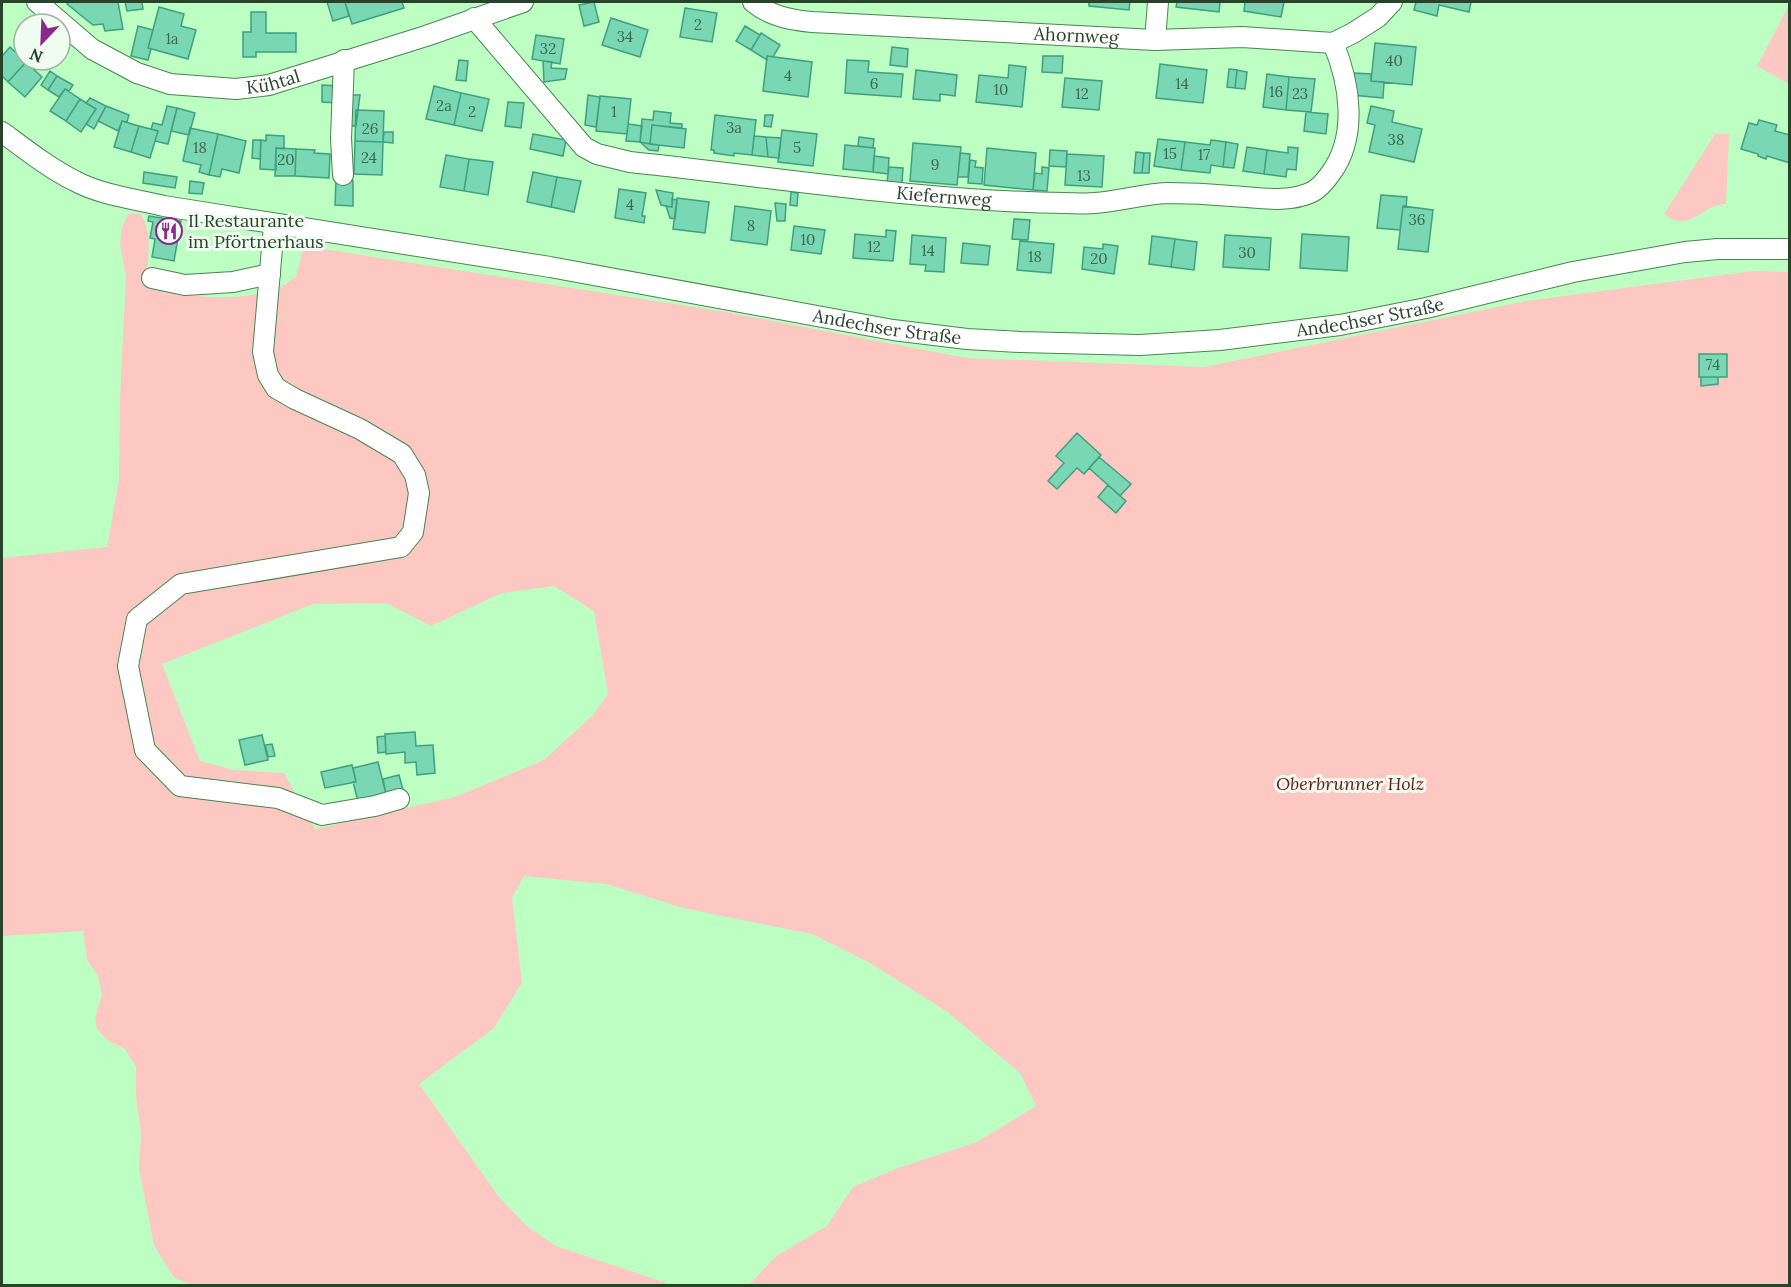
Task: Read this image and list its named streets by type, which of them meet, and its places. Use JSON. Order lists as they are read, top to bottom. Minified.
{"streets":{"street":["Ahornweg","Kühtal","Kiefernweg","Andechser Straße"]},"crossings":[["Ahornweg","Kiefernweg"],["Kühtal","Kiefernweg"]],"parks":["Oberbrunner Holz"],"places":{"restaurant":["Il Restaurante im Pförtnerhaus"]},"house_numbers":["2","34","1a","32","40","4","6","14","10","16","12","23","2a","2","1","3a","26","38","18","5","15","17","24","20","9","13","4","36","8","10","12","14","30","18","20","74"],"north":"bottom left"}
